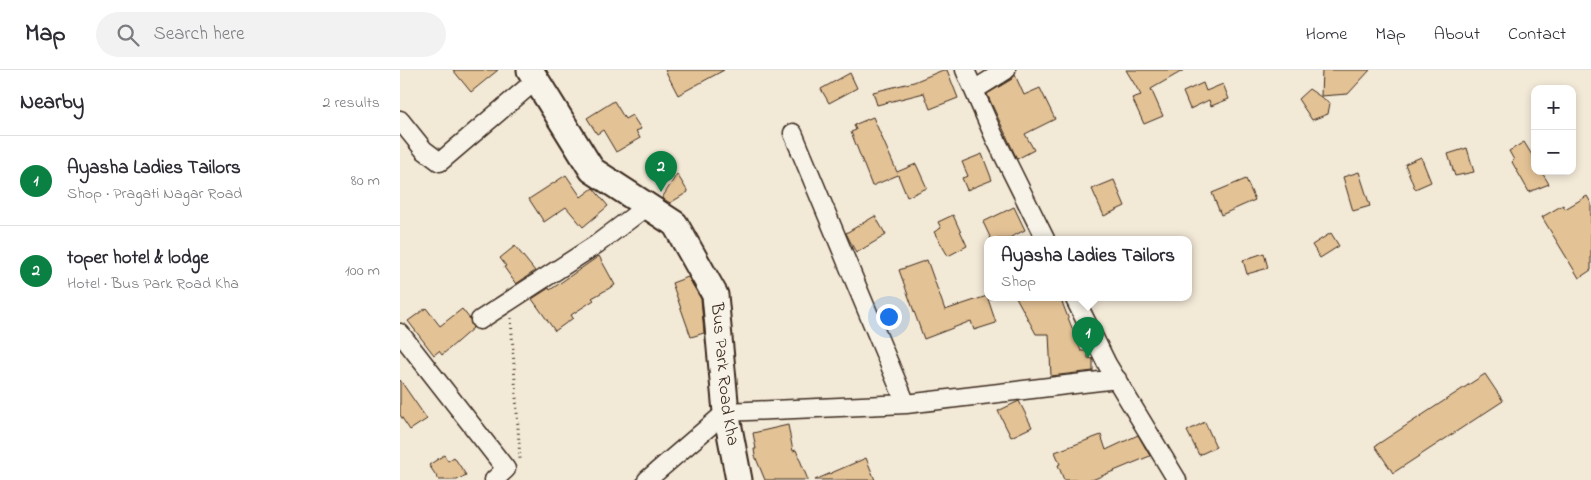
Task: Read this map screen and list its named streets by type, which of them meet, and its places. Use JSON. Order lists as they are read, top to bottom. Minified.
{"streets":{"street":["Bus Park Road Kha"]},"page":{"header":"Map","search":"Search here","nav":["Home","Map","About","Contact"],"heading":["Nearby","2 results"],"map_buttons":["+","−"],"list":[{"mark":"1","name":"Ayasha Ladies Tailors","note":"Shop · Pragati Nagar Road","value":"80 m"},{"mark":"2","name":"toper hotel & lodge","note":"Hotel · Bus Park Road Kha","value":"100 m"}],"pins":["2","1"],"popup":["Ayasha Ladies Tailors","Shop"]}}
